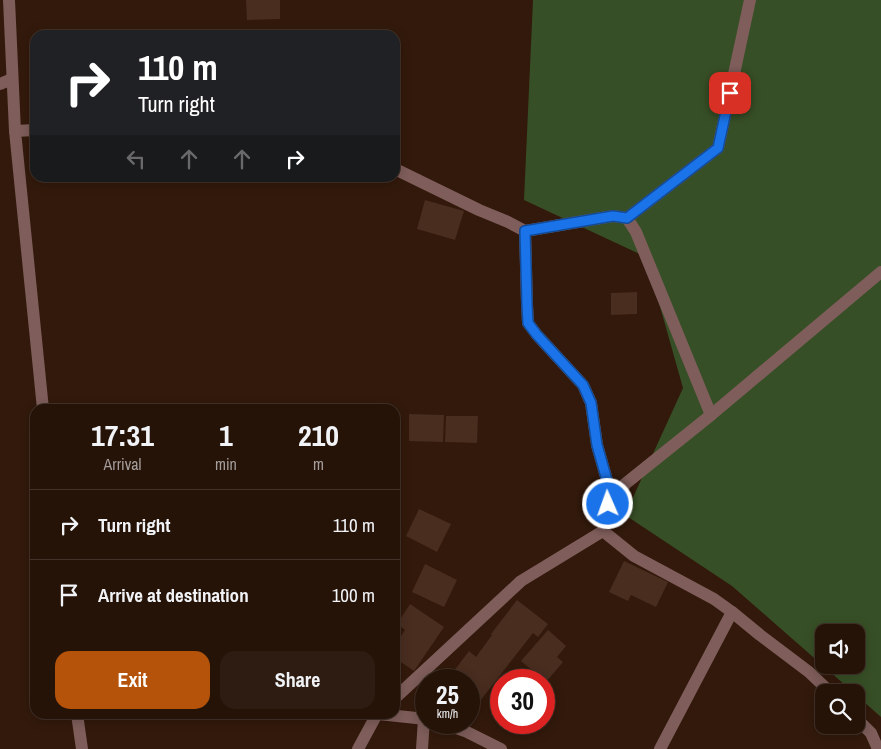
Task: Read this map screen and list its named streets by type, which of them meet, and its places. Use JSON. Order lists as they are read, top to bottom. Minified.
{"page":{"turn":["110 m","Turn right"],"eta":["17:31","Arrival","1","min","210","m"],"list":[{"name":"Turn right","value":"110 m"},{"name":"Arrive at destination","value":"100 m"}],"buttons":["Exit","Share"],"speed":"25 km/h","limit":"30"}}
